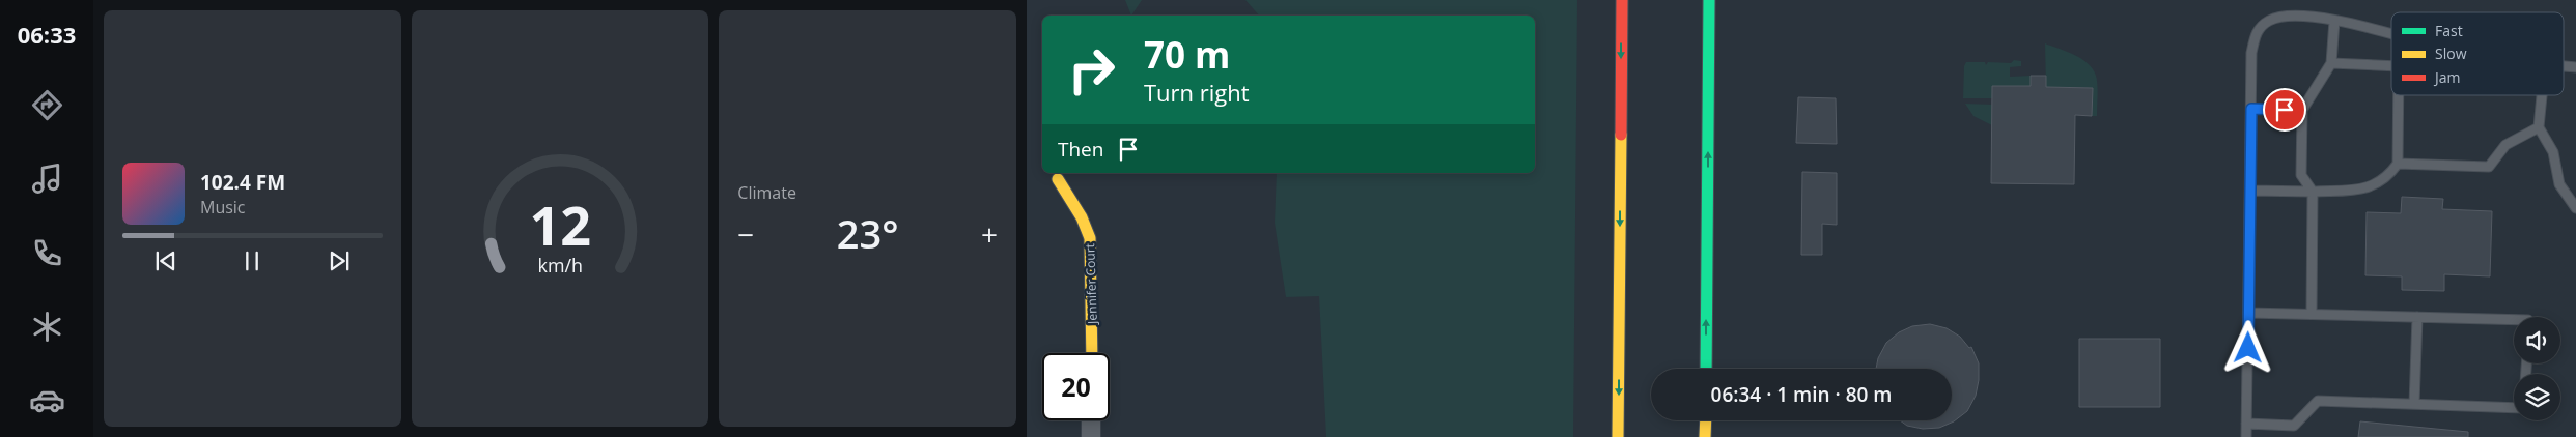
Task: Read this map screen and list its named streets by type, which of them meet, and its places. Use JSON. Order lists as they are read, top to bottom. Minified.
{"streets":{"main road":["Jennifer Court"]},"legend":["Fast","Slow","Jam"],"page":{"tabs":"06:33","tile":"Climate","turn":["70 m","Turn right"],"then":"Then","song":["102.4 FM","Music"],"heat":["−","23°","+"],"limit":"20","trip":"06:34 · 1 min · 80 m","gauge":["12","km/h"]}}
